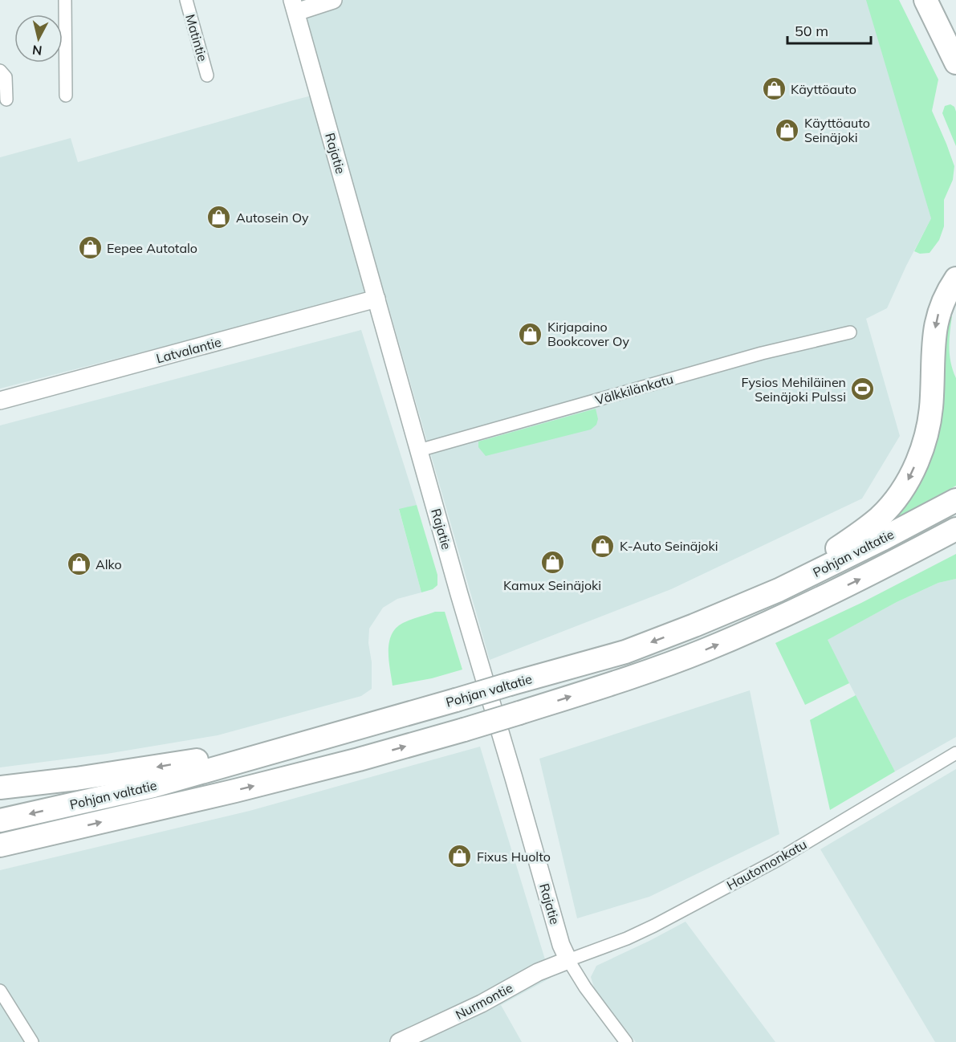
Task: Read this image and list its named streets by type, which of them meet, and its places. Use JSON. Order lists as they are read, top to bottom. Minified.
{"streets":{"highway":["Pohjan valtatie"],"street":["Matintie","Rajatie","Latvalantie","Välkkilänkatu","Hautomonkatu","Nurmontie"]},"crossings":[["Rajatie","Latvalantie"],["Rajatie","Välkkilänkatu"],["Rajatie","Hautomonkatu"],["Rajatie","Nurmontie"],["Hautomonkatu","Nurmontie"]],"places":{"shop":["Käyttöauto","Käyttöauto Seinäjoki","Autosein Oy","Eepee Autotalo","Kirjapaino Bookcover Oy","K-Auto Seinäjoki","Kamux Seinäjoki","Alko","Fixus Huolto"],"sports":["Fysios Mehiläinen Seinäjoki Pulssi"]},"scale_bar":"50 m","north":"bottom"}
